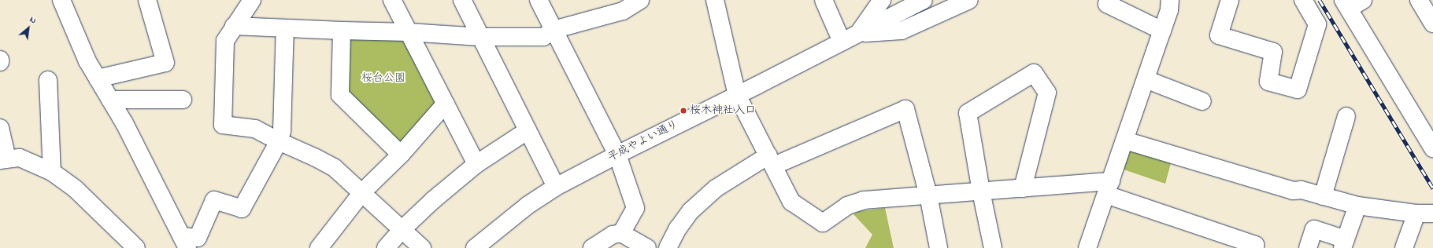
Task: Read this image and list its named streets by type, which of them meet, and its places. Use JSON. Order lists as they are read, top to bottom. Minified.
{"streets":{"street":["平成やよい通り"]},"parks":["桜台公園"],"places":["桜木神社入口"],"north":"top right"}
